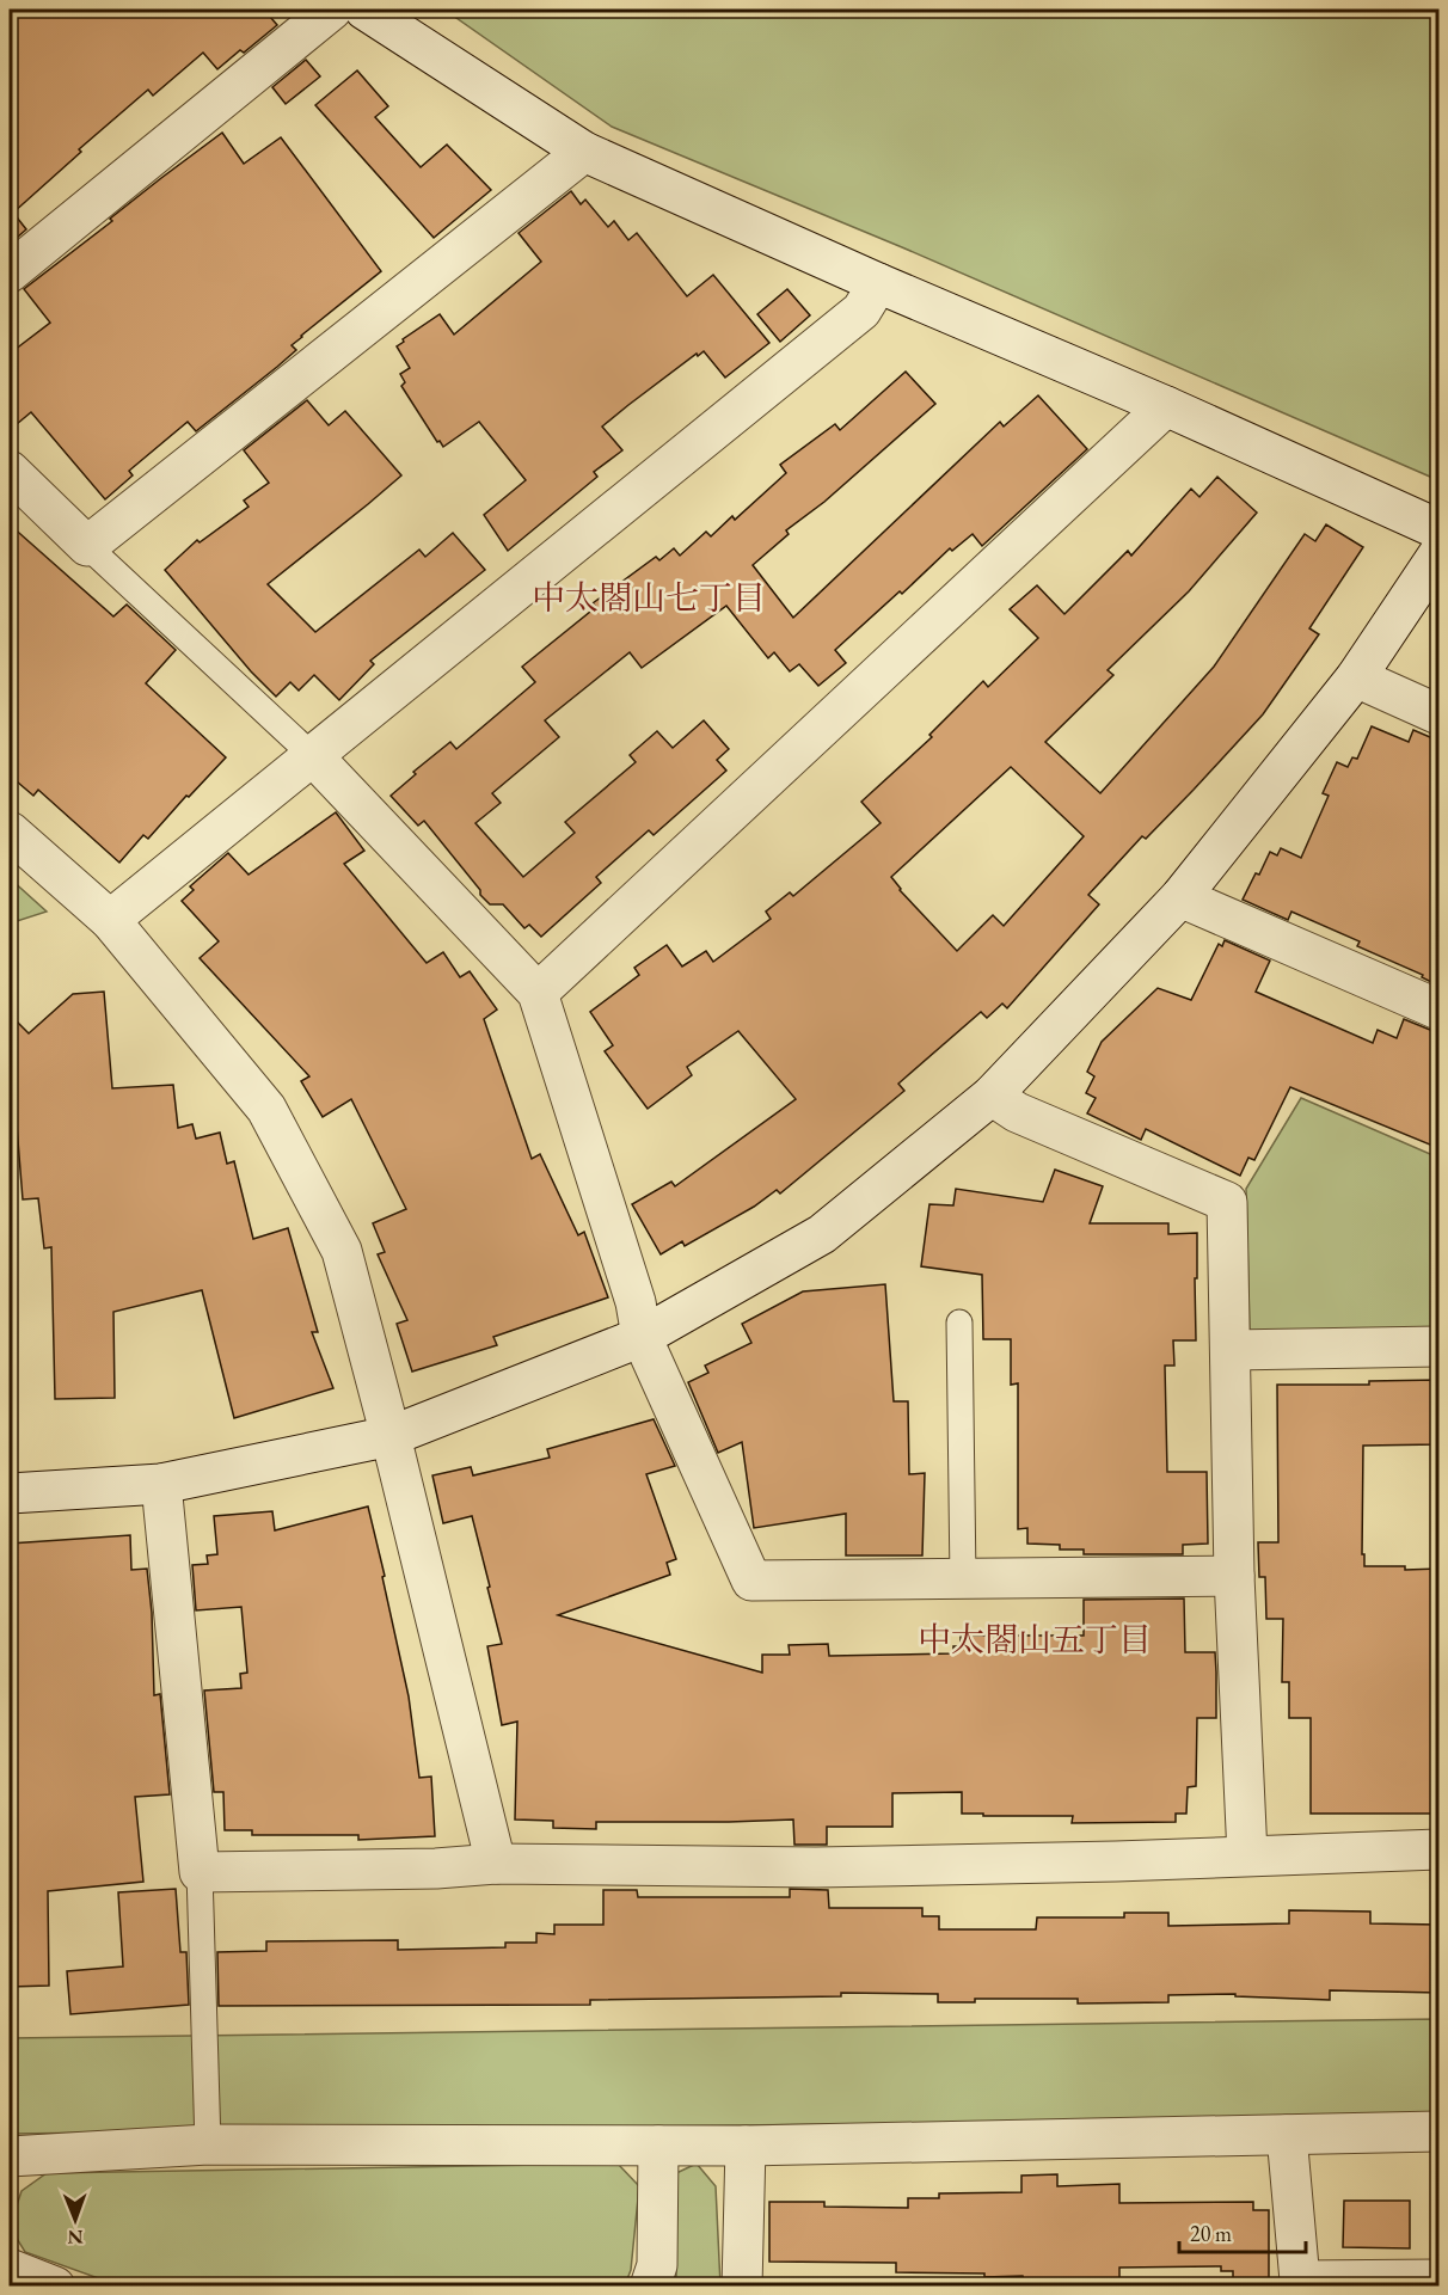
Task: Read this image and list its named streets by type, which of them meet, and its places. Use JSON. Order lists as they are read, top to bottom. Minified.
{"districts":["中太閤山七丁目","中太閤山五丁目"],"scale_bar":"20 m","north":"bottom"}
